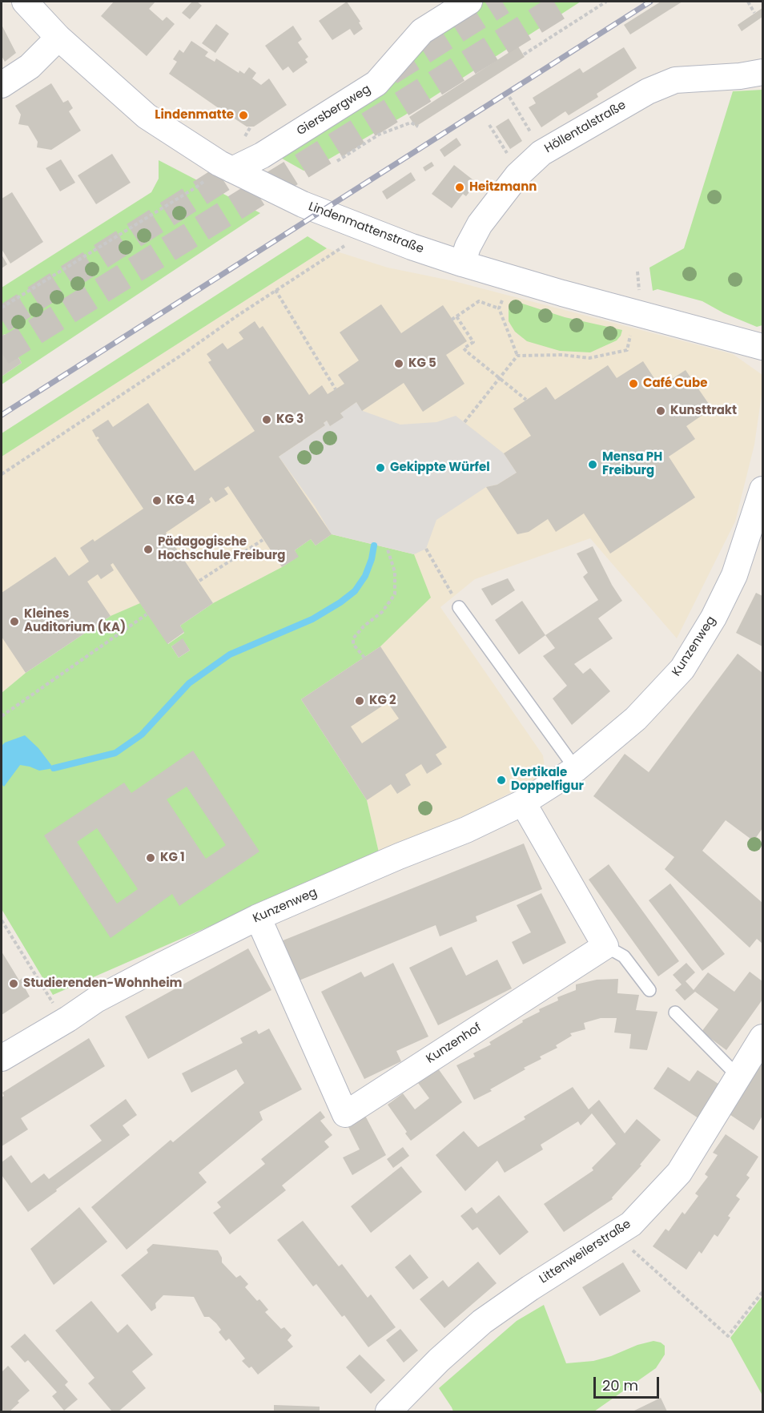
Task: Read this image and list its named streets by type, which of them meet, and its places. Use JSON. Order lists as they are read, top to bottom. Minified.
{"streets":{"street":["Giersbergweg","Höllentalstraße","Lindenmattenstraße","Kunzenweg","Kunzenhof","Littenweilerstraße"]},"crossings":[["Giersbergweg","Lindenmattenstraße"],["Höllentalstraße","Lindenmattenstraße"],["Kunzenweg","Kunzenhof"]],"places":["Lindenmatte","Heitzmann","KG 5","Café Cube","Kunsttrakt","KG 3","Mensa PH Freiburg","Gekippte Würfel","KG 4","Pädagogische Hochschule Freiburg","Kleines Auditorium (KA)","KG 2","Vertikale Doppelfigur","KG 1","Studierenden-Wohnheim"],"scale_bar":"20 m"}
